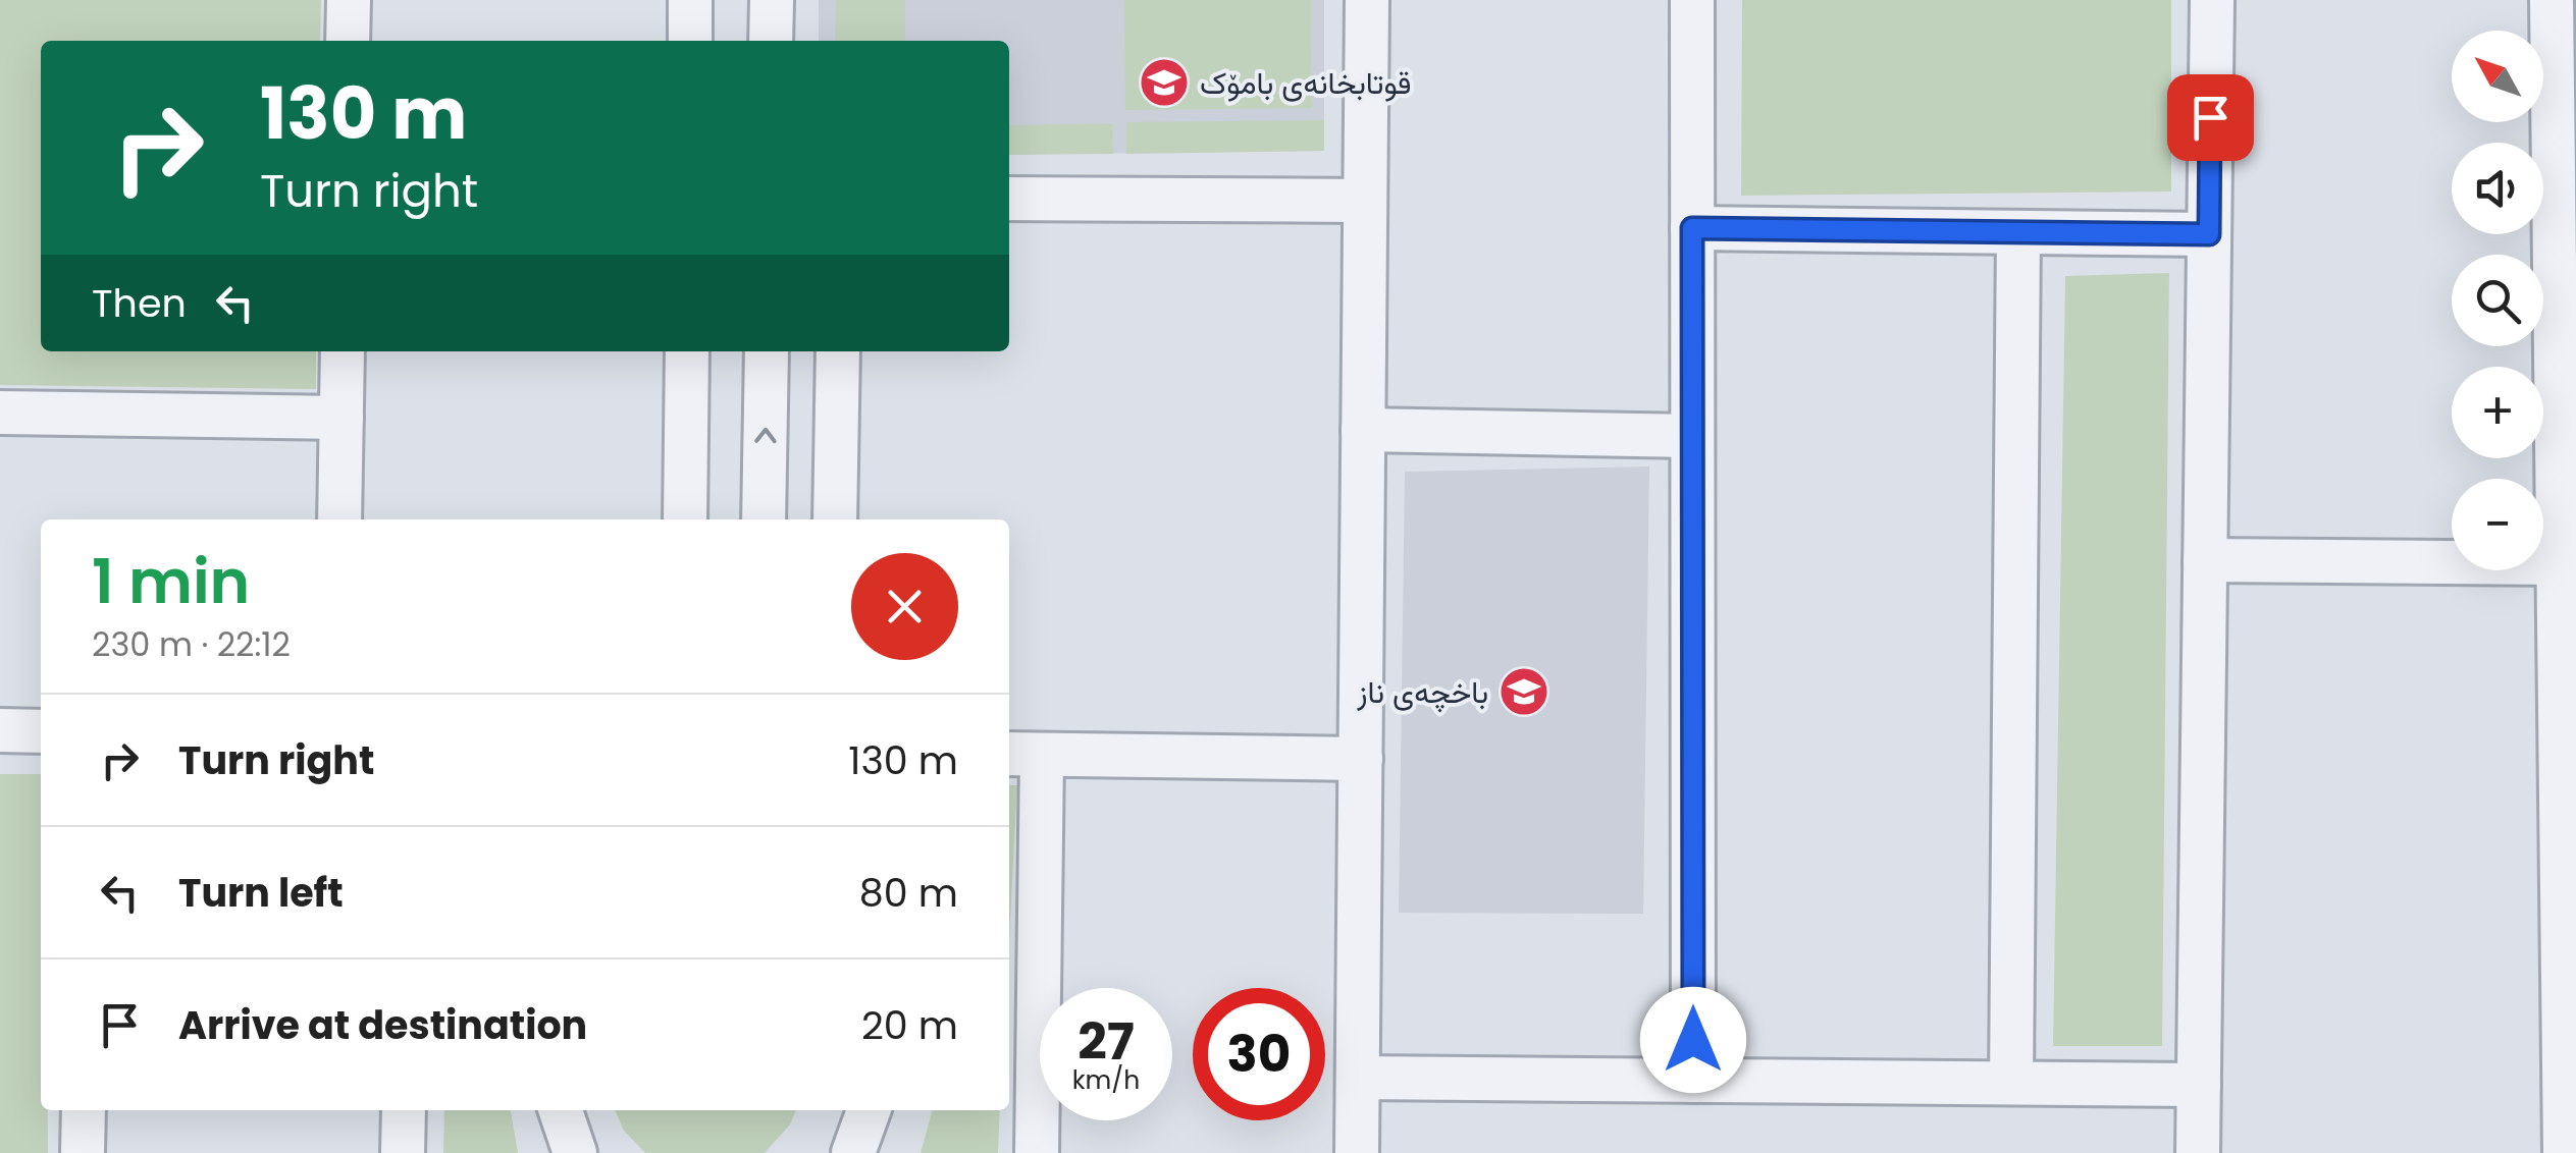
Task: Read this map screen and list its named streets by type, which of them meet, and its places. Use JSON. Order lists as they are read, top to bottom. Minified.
{"places":{"school or university":["قوتابخانەی بامۆک","باخچەی ناز"]},"north":"top left","page":{"map_buttons":["+","−"],"turn":["130 m","Turn right"],"then":"Then","heading":["1 min","230 m · 22:12"],"list":[{"name":"Turn right","value":"130 m"},{"name":"Turn left","value":"80 m"},{"name":"Arrive at destination","value":"20 m"}],"speed":"27 km/h","limit":"30"}}
